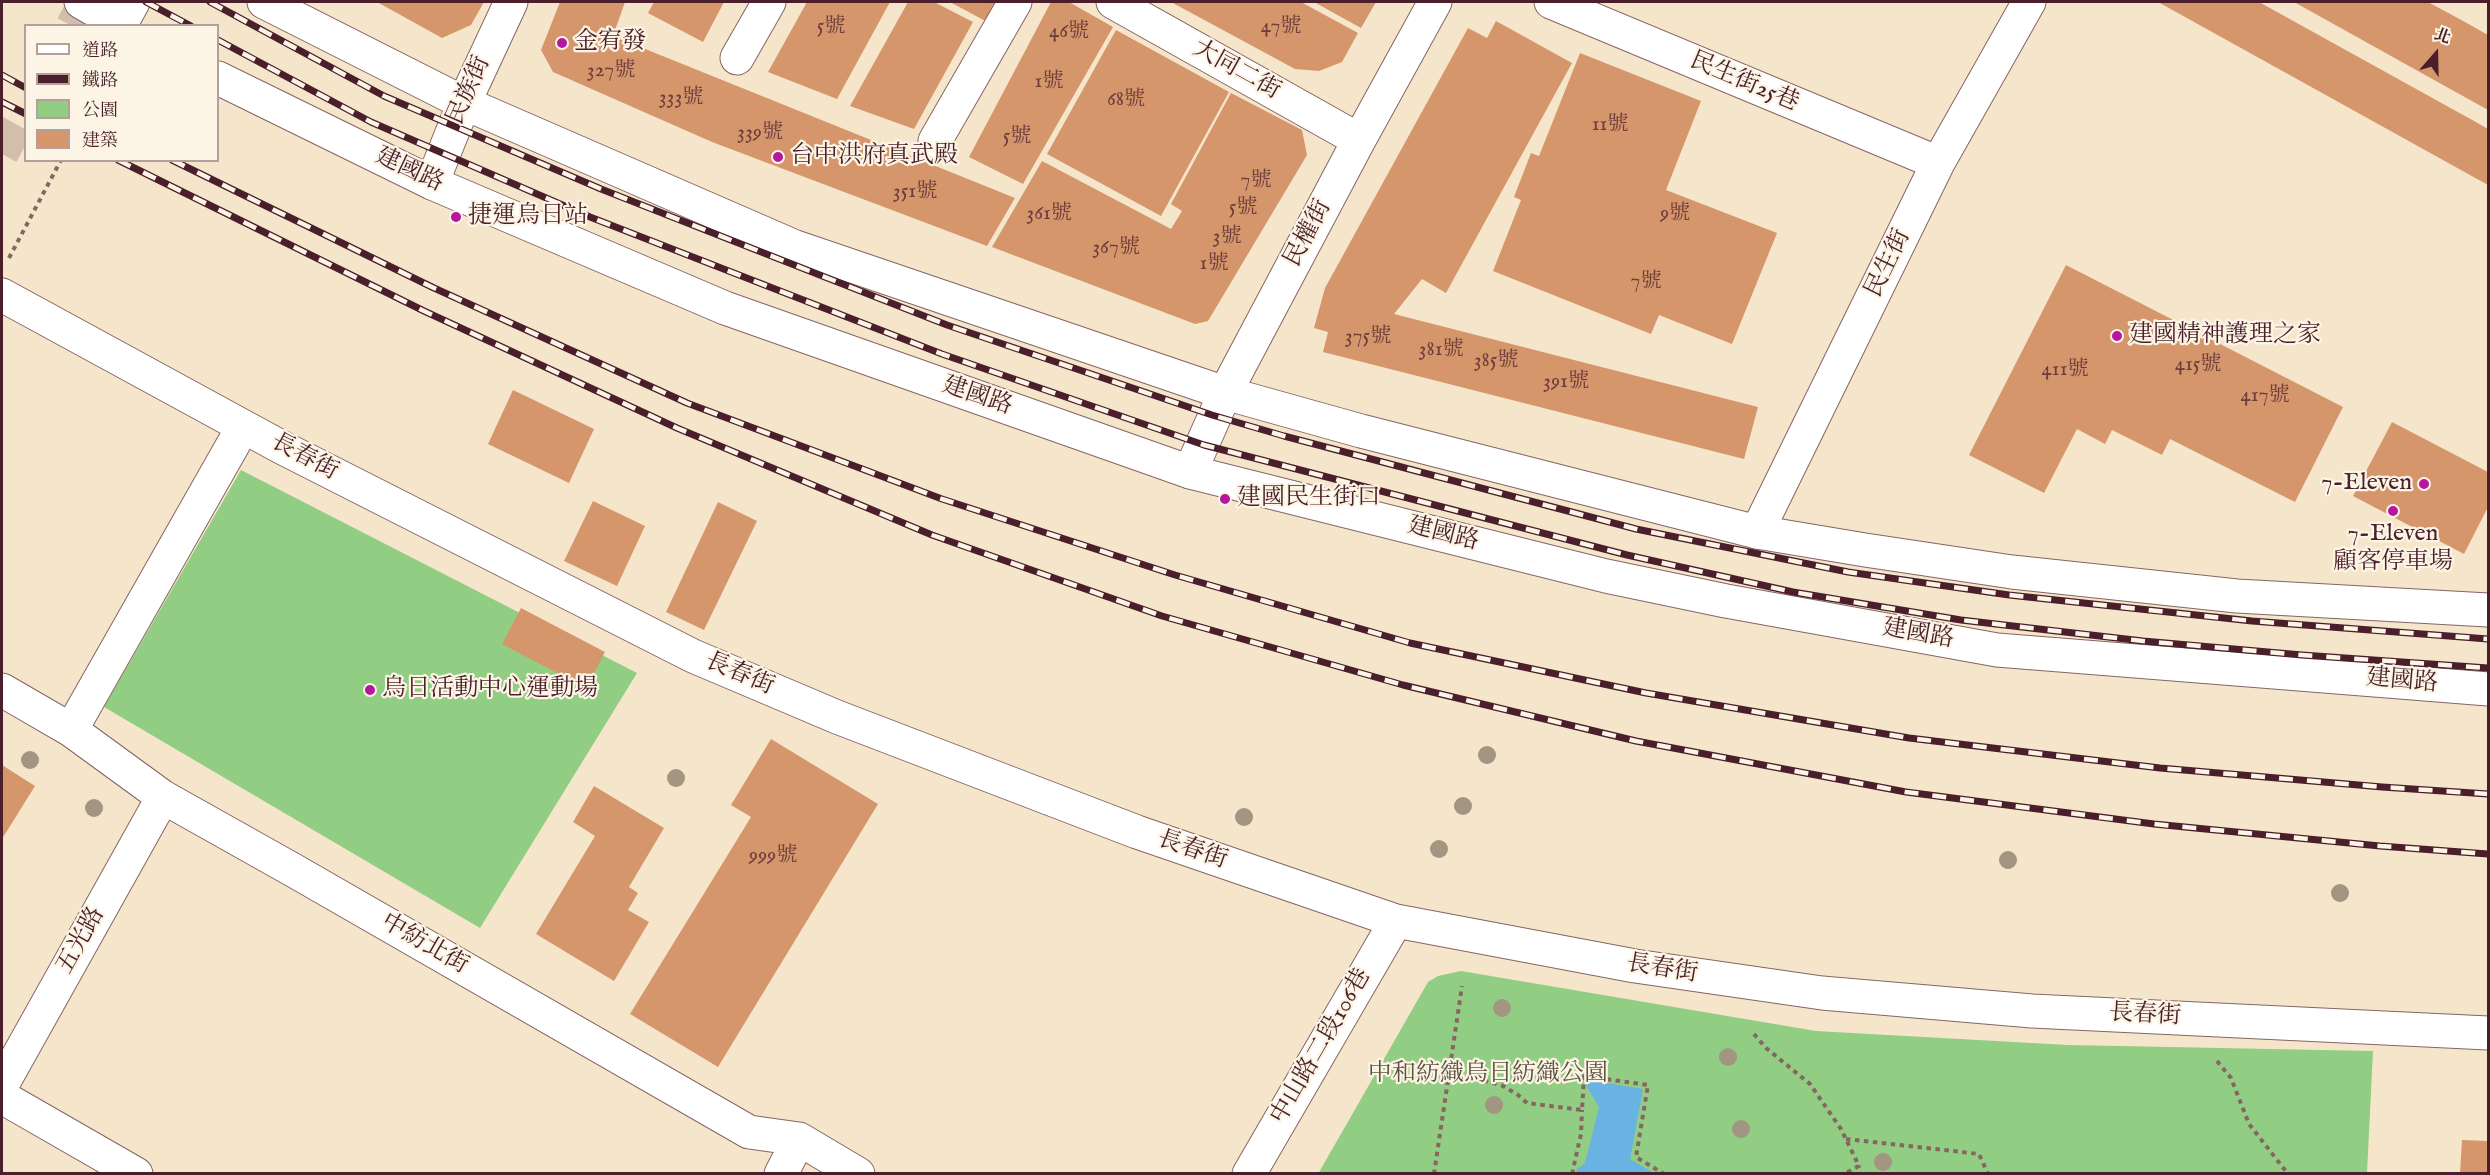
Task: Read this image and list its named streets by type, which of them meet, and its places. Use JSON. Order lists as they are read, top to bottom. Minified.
{"streets":{"street":["大同二街","民生街25巷","民族街","建國路","民權街","民生街","長春街","五光路","中紡北街","中山路二段106巷"]},"crossings":[["大同二街","民權街"],["民生街25巷","民生街"],["民族街","建國路"],["建國路","民權街"],["長春街","中山路二段106巷"],["五光路","中紡北街"]],"parks":["中和紡織烏日紡織公園"],"places":["金宥發","台中洪府真武殿","捷運烏日站","建國精神護理之家","7-Eleven","建國民生街口","7-Eleven 顧客停車場","烏日活動中心運動場"],"house_numbers":["5號","47號","46號","327號","1號","333號","68號","11號","339號","5號","7號","351號","5號","361號","9號","3號","367號","1號","7號","375號","381號","385號","415號","411號","391號","417號","999號"],"legend":["道路","鐵路","公園","建築"],"north":"top"}
